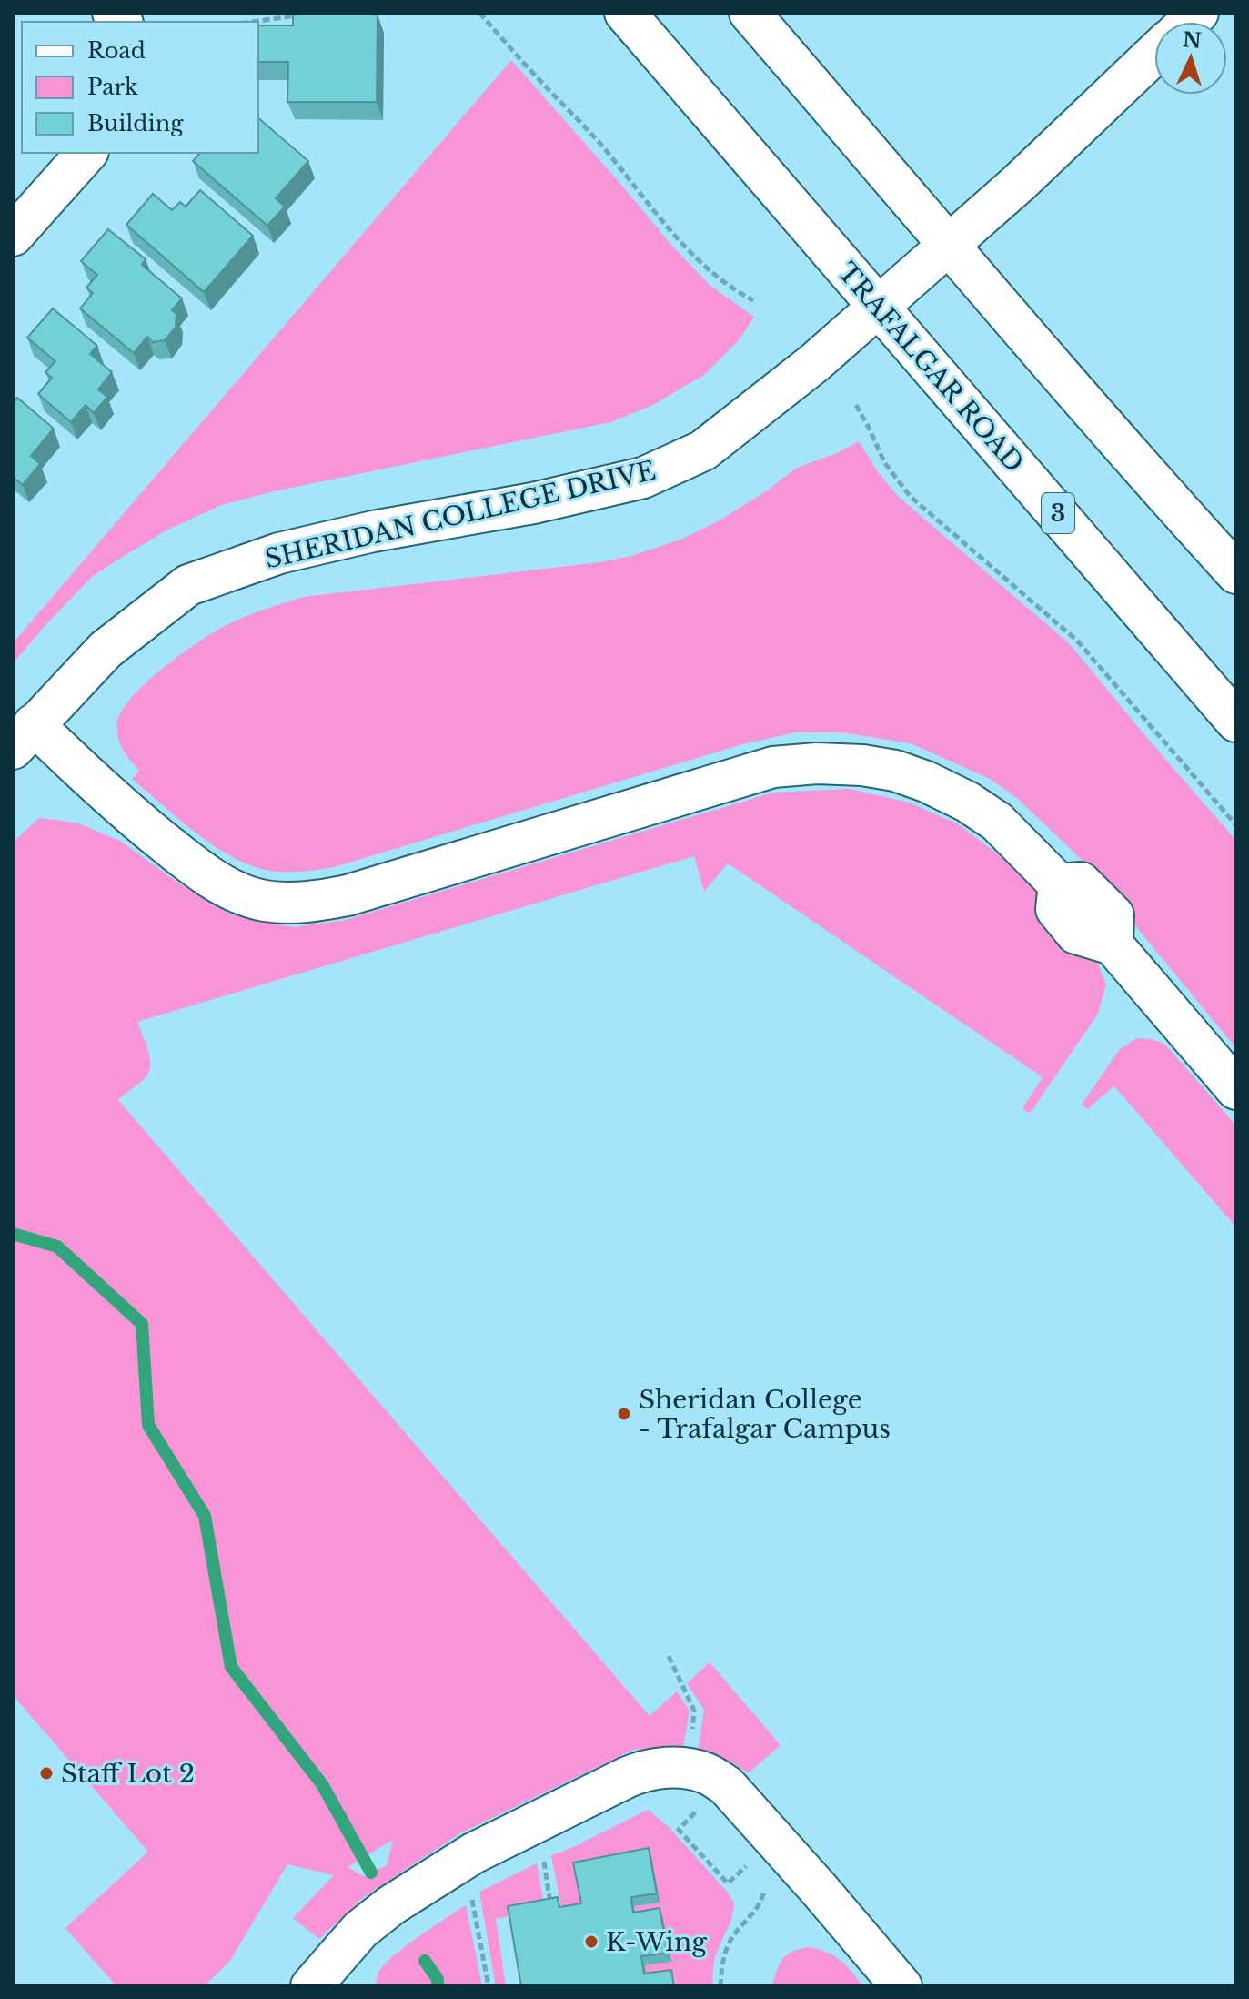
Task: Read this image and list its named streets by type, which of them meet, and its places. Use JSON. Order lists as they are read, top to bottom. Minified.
{"streets":{"main road":["TRAFALGAR ROAD","3","SHERIDAN COLLEGE DRIVE"]},"crossings":[["TRAFALGAR ROAD","SHERIDAN COLLEGE DRIVE"]],"places":["Sheridan College - Trafalgar Campus","Staff Lot 2","K-Wing"],"legend":["Road","Park","Building"],"north":"top"}
